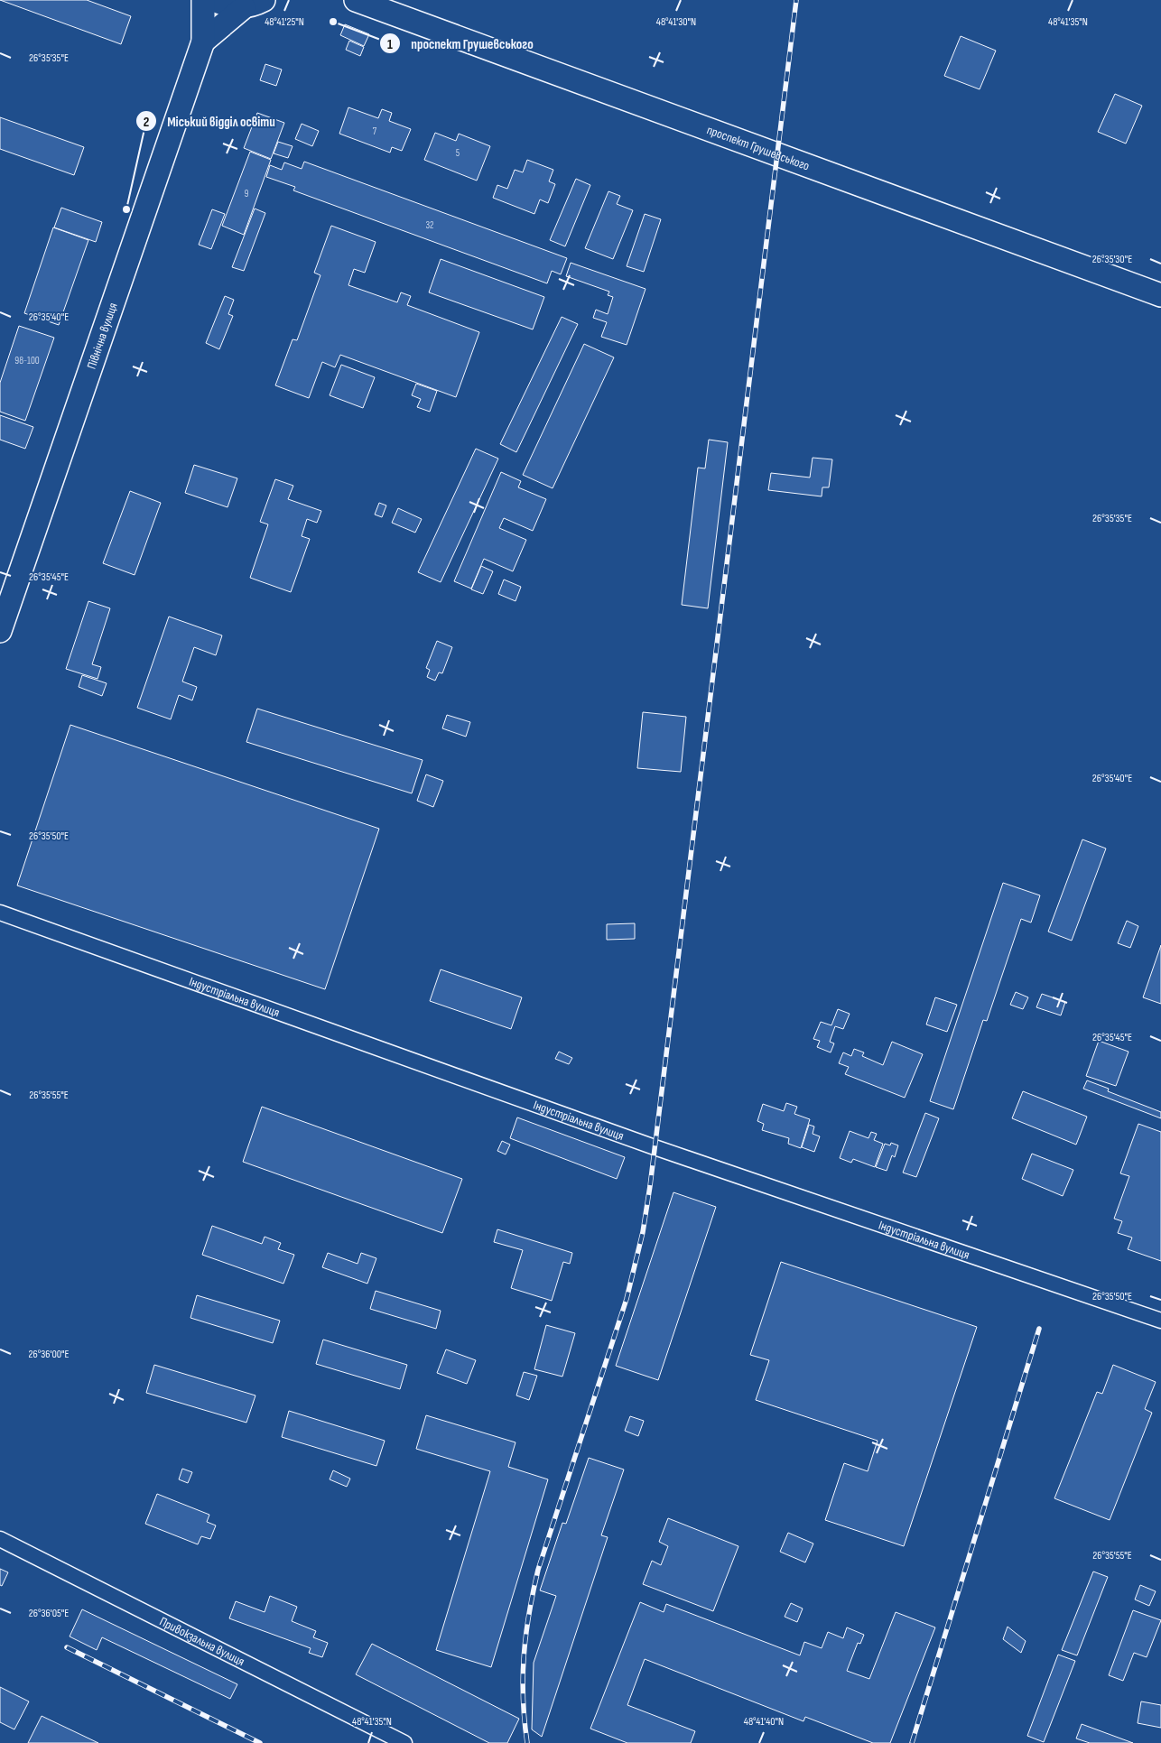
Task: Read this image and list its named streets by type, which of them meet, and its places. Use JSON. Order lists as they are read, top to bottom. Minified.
{"streets":{"main road":["проспект Грушевського","Північна вулиця"],"street":["Індустріальна вулиця","Привокзальна вулиця"]},"places":["проспект Грушевського","Міський відділ освіти"],"house_numbers":["7","5","9","32","98-100"],"coordinates":["48°41'35\"N","48°41'25\"N","48°41'30\"N","26°35'35\"E","26°35'30\"E","26°35'40\"E","26°35'45\"E","26°35'50\"E","26°35'55\"E","26°36'00\"E","26°36'05\"E","48°41'40\"N"]}
